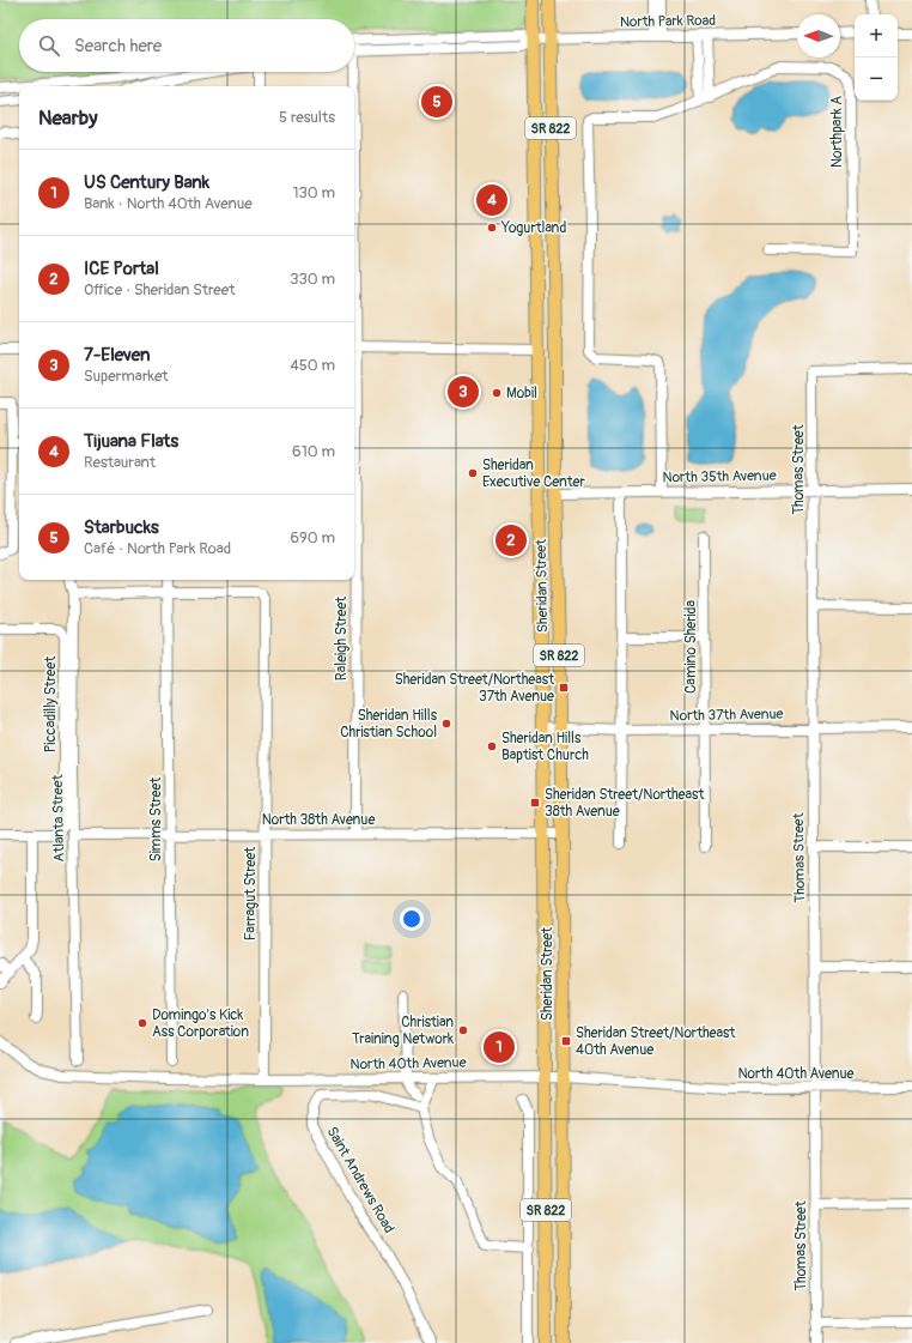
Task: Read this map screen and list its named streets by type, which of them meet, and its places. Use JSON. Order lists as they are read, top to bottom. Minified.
{"streets":{"main road":["SR 822","Sheridan Street"],"street":["North Park Road","Northpark A","Thomas Street","North 35th Avenue","Raleigh Street","Camino Sherida","Piccadilly Street","North 37th Avenue","Atlanta Street","Simms Street","North 38th Avenue","Farragut Street","North 40th Avenue","Saint Andrews Road"]},"crossings":[["North Park Road","Sheridan Street"],["Northpark A","North 35th Avenue"],["Thomas Street","North 35th Avenue"],["Thomas Street","North 37th Avenue"],["Thomas Street","North 40th Avenue"],["North 35th Avenue","Sheridan Street"],["Sheridan Street","North 37th Avenue"],["Sheridan Street","North 38th Avenue"],["Sheridan Street","North 40th Avenue"],["Raleigh Street","North 38th Avenue"],["Camino Sherida","North 37th Avenue"],["Atlanta Street","North 38th Avenue"],["Simms Street","North 38th Avenue"],["Simms Street","Farragut Street"],["North 38th Avenue","Farragut Street"],["Farragut Street","North 40th Avenue"]],"places":{"other":["Yogurtland","Mobil","Sheridan Executive Center","Sheridan Hills Christian School","Sheridan Hills Baptist Church","Domingo's Kick Ass Corporation","Christian Training Network"],"transit":["Sheridan Street/Northeast 37th Avenue","Sheridan Street/Northeast 38th Avenue","Sheridan Street/Northeast 40th Avenue"]},"north":"left","page":{"map_buttons":["+","−"],"search":"Search here","pins":["5","4","3","2","1"],"heading":["Nearby","5 results"],"list":[{"mark":"1","name":"US Century Bank","note":"Bank · North 40th Avenue","value":"130 m"},{"mark":"2","name":"ICE Portal","note":"Office · Sheridan Street","value":"330 m"},{"mark":"3","name":"7-Eleven","note":"Supermarket","value":"450 m"},{"mark":"4","name":"Tijuana Flats","note":"Restaurant","value":"610 m"},{"mark":"5","name":"Starbucks","note":"Café · North Park Road","value":"690 m"}]}}
